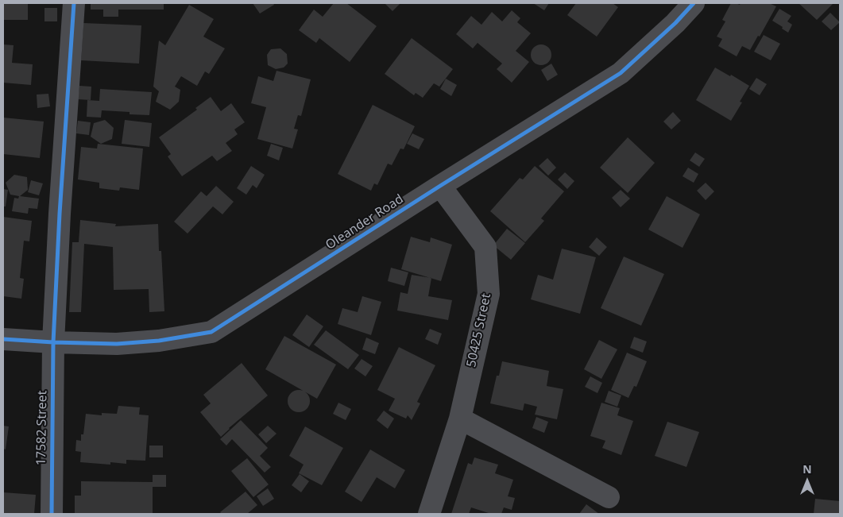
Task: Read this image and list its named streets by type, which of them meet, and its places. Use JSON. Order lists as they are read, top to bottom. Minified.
{"streets":{"street":["Oleander Road","50425 Street","17582 Street"]},"crossings":[["Oleander Road","50425 Street"],["Oleander Road","17582 Street"]],"north":"top"}
